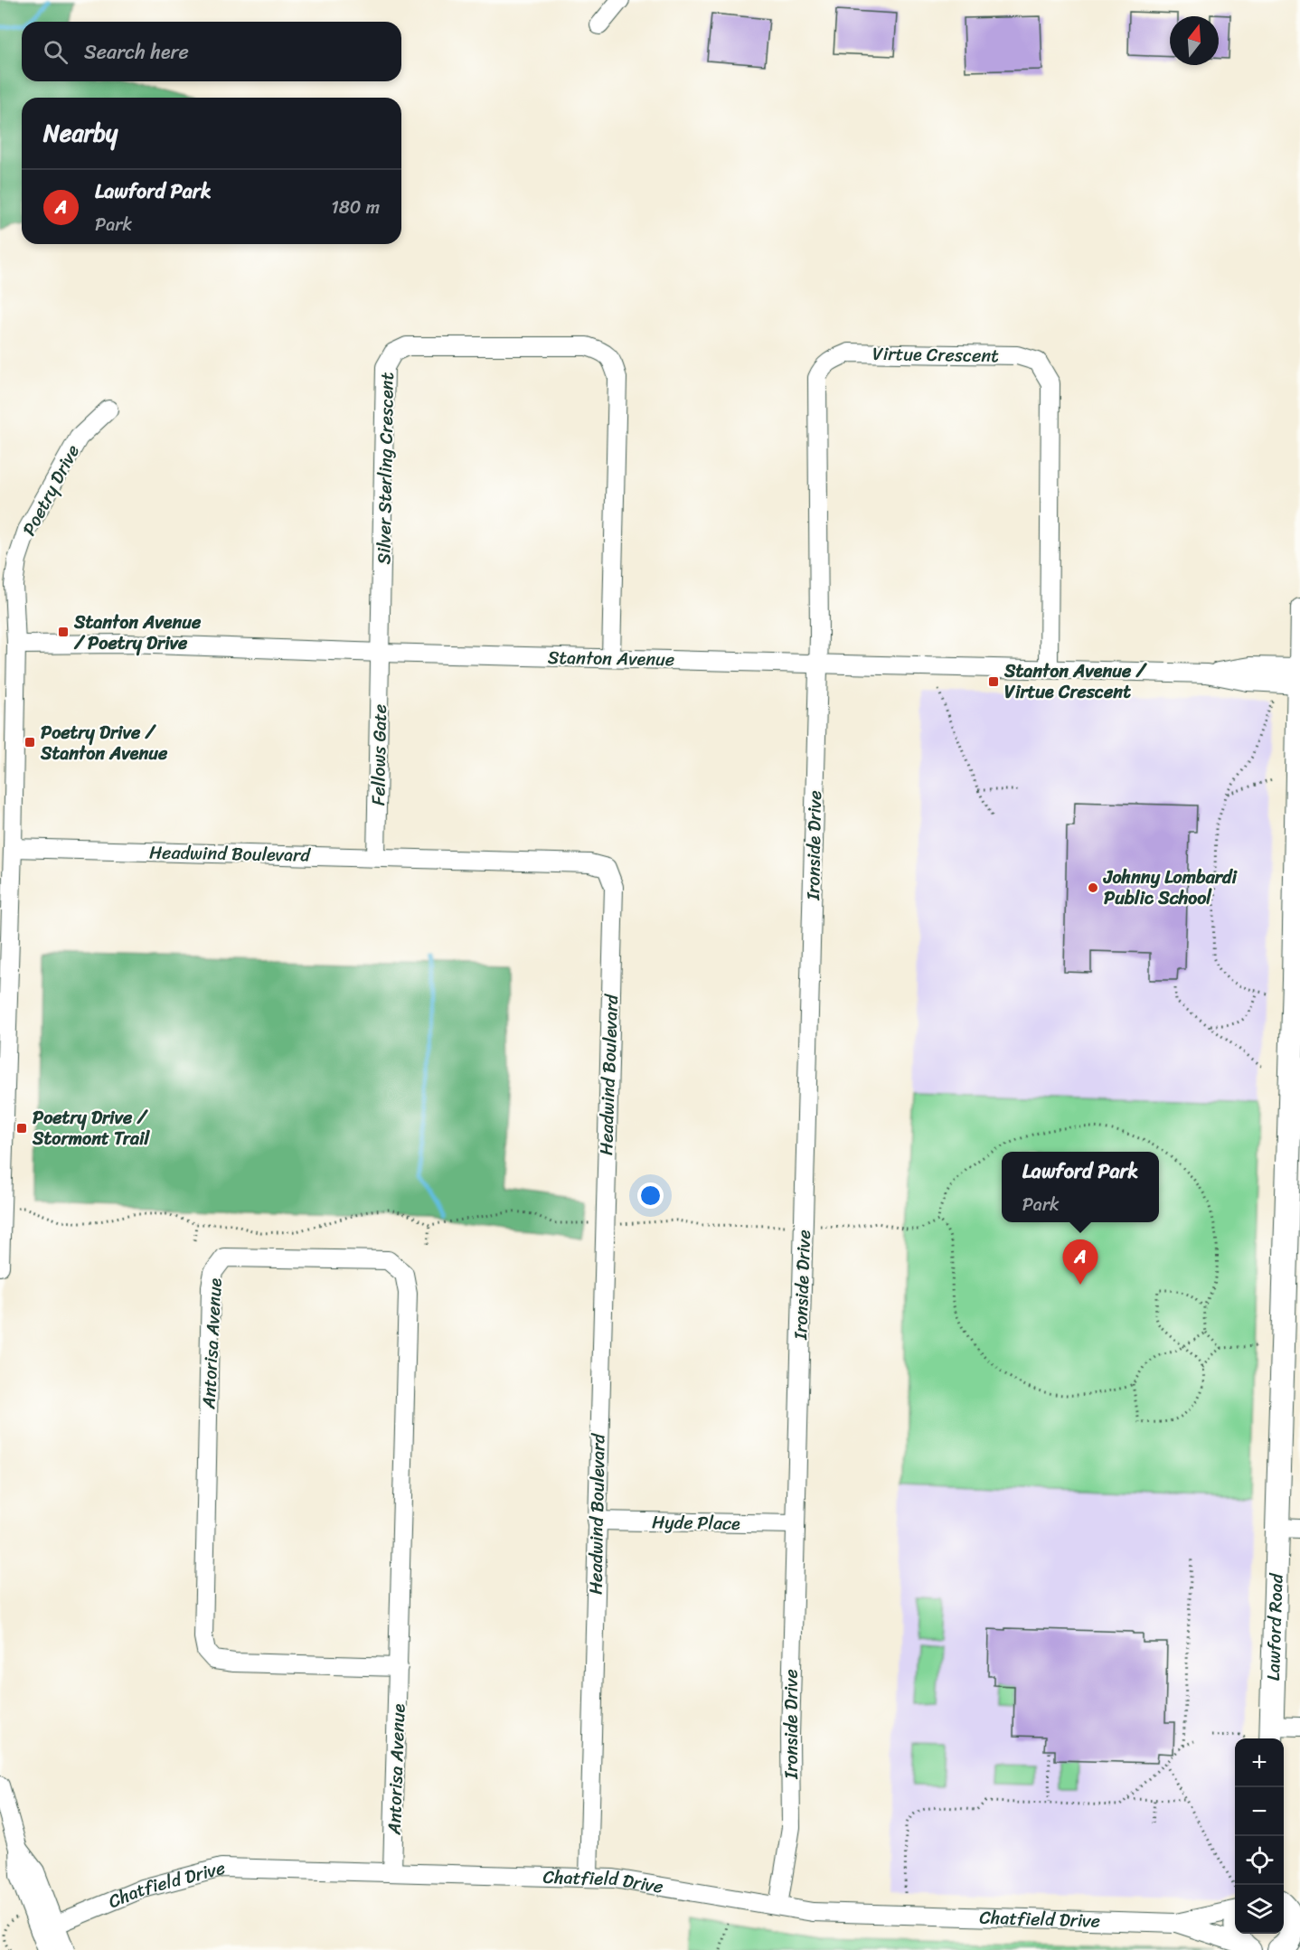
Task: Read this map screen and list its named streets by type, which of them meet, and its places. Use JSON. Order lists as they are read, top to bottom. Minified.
{"streets":{"street":["Virtue Crescent","Silver Sterling Crescent","Poetry Drive","Stanton Avenue","Fellows Gate","Ironside Drive","Headwind Boulevard","Antorisa Avenue","Hyde Place","Lawford Road","Chatfield Drive"]},"crossings":[["Virtue Crescent","Stanton Avenue"],["Virtue Crescent","Ironside Drive"],["Silver Sterling Crescent","Stanton Avenue"],["Silver Sterling Crescent","Fellows Gate"],["Poetry Drive","Stanton Avenue"],["Poetry Drive","Headwind Boulevard"],["Stanton Avenue","Fellows Gate"],["Stanton Avenue","Ironside Drive"],["Stanton Avenue","Lawford Road"],["Fellows Gate","Headwind Boulevard"],["Ironside Drive","Hyde Place"],["Ironside Drive","Chatfield Drive"],["Headwind Boulevard","Hyde Place"],["Headwind Boulevard","Chatfield Drive"],["Antorisa Avenue","Chatfield Drive"]],"places":{"transit":["Stanton Avenue / Poetry Drive","Stanton Avenue / Virtue Crescent","Poetry Drive / Stanton Avenue","Poetry Drive / Stormont Trail"],"other":["Johnny Lombardi Public School"]},"north":"top","page":{"search":"Search here","heading":"Nearby","list":[{"mark":"A","name":"Lawford Park","note":"Park","value":"180 m"}],"popup":["Lawford Park","Park"],"pins":"A","map_buttons":["+","−"]}}
